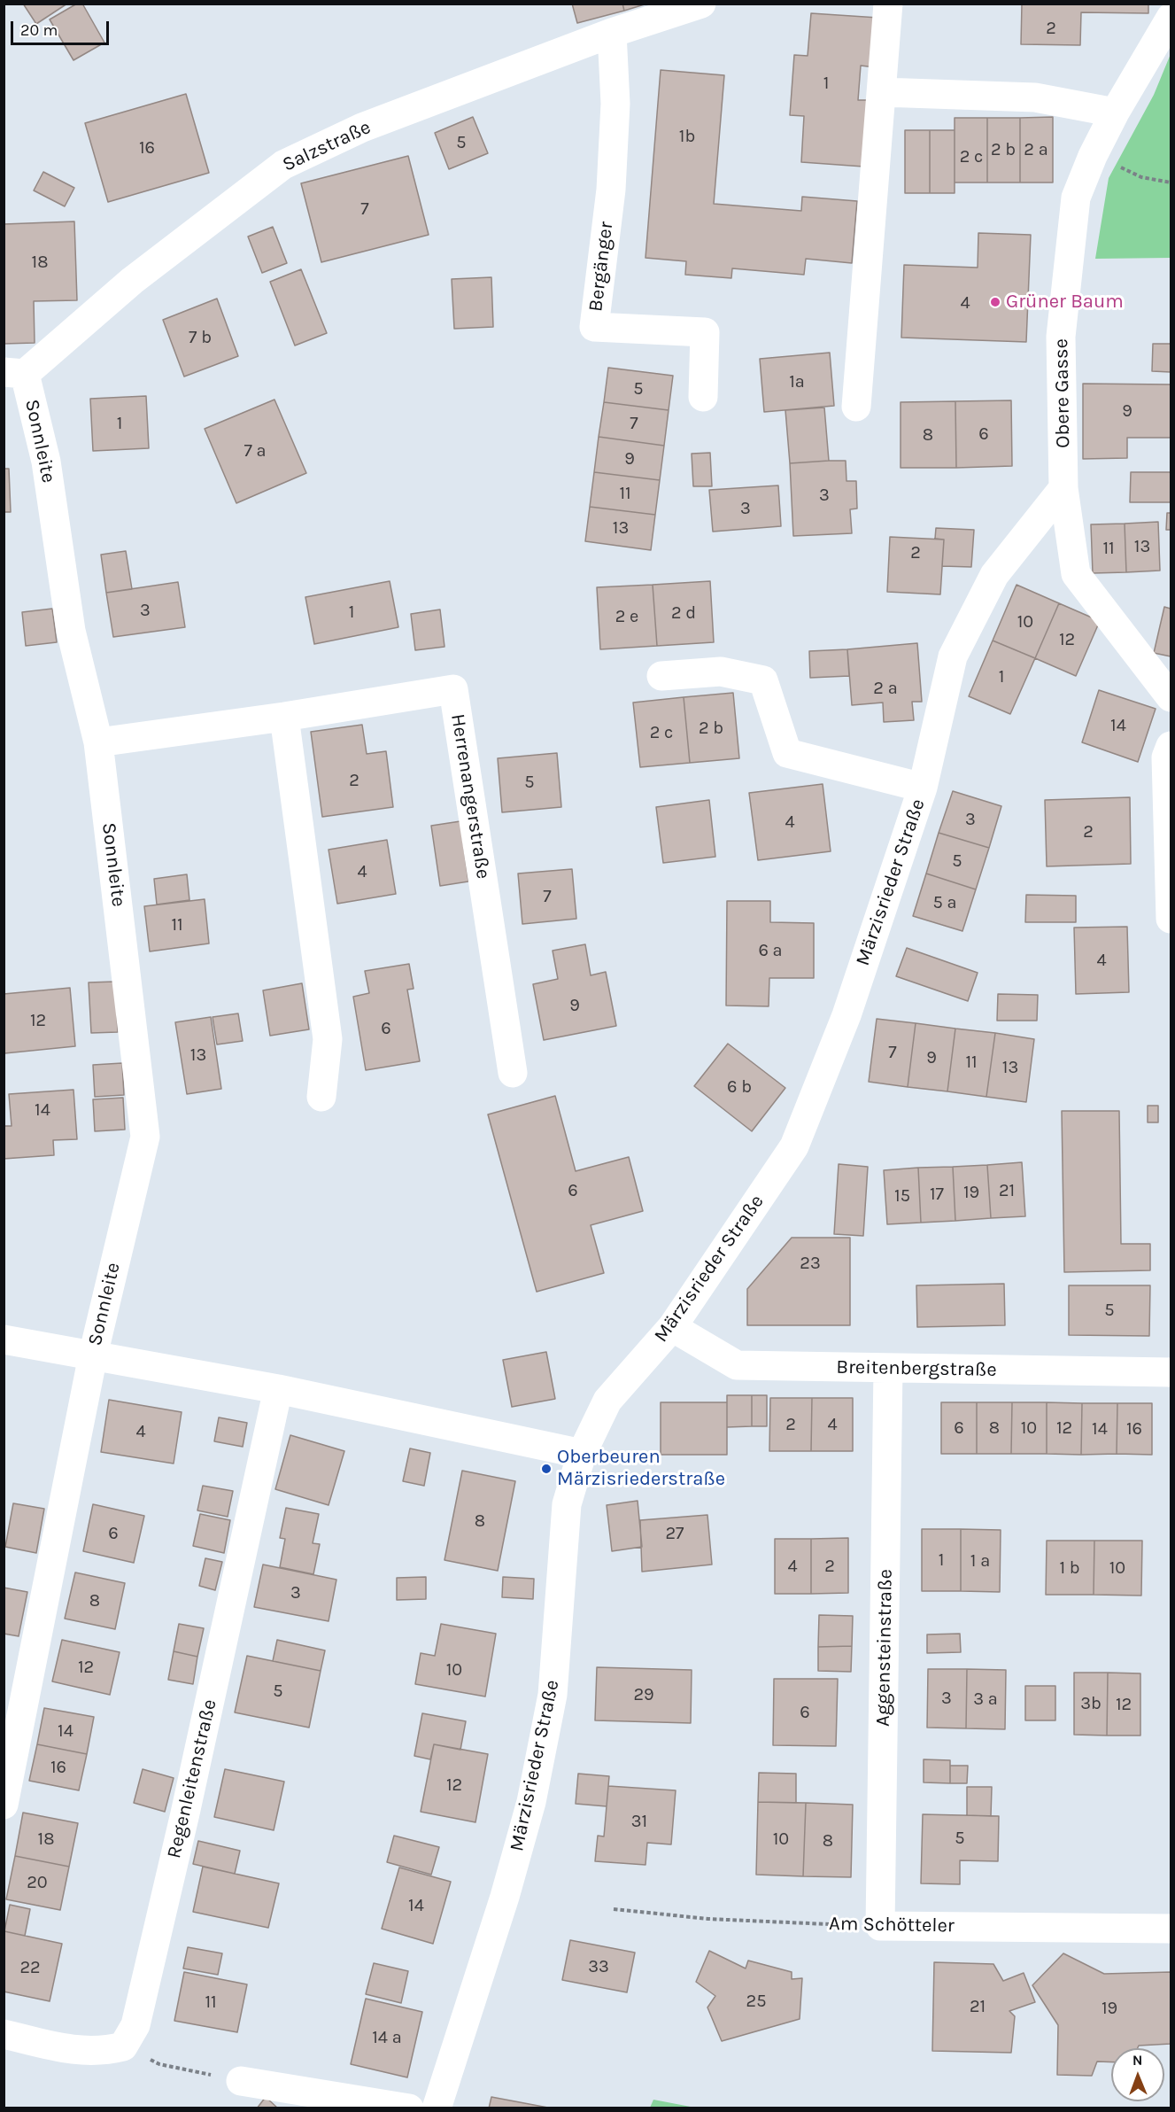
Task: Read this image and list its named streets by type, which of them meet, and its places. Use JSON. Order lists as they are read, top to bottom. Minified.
{"streets":{"street":["Salzstraße","Bergänger","Obere Gasse","Sonnleite","Herrenangerstraße","Märzisrieder Straße","Breitenbergstraße","Aggensteinstraße","Regenleitenstraße","Am Schötteler"]},"crossings":[["Salzstraße","Bergänger"],["Salzstraße","Sonnleite"],["Obere Gasse","Märzisrieder Straße"],["Sonnleite","Herrenangerstraße"],["Sonnleite","Märzisrieder Straße"],["Sonnleite","Regenleitenstraße"],["Märzisrieder Straße","Breitenbergstraße"],["Breitenbergstraße","Aggensteinstraße"],["Aggensteinstraße","Am Schötteler"]],"places":["Grüner Baum","Oberbeuren Märzisriederstraße"],"house_numbers":["2","1","1b","5","16","2 b","2 a","2 c","7","18","4","7 b","1a","5","9","1","7","6","8","7 a","9","11","3","3","13","13","11","2","3","1","2 d","2 e","10","12","1","2 a","14","2 b","2 c","2","5","3","4","2","5","4","7","5 a","11","6 a","4","9","12","6","7","13","9","11","13","6 b","14","6","21","19","17","15","23","5","2","4","6","8","10","12","14","16","4","8","6","27","1","1 a","4","2","1 b","10","3","8","12","10","5","29","3","3 a","3b","12","6","14","16","12","31","5","18","10","8","20","14","33","22","25","11","21","19","14 a"],"scale_bar":"20 m","north":"top"}
